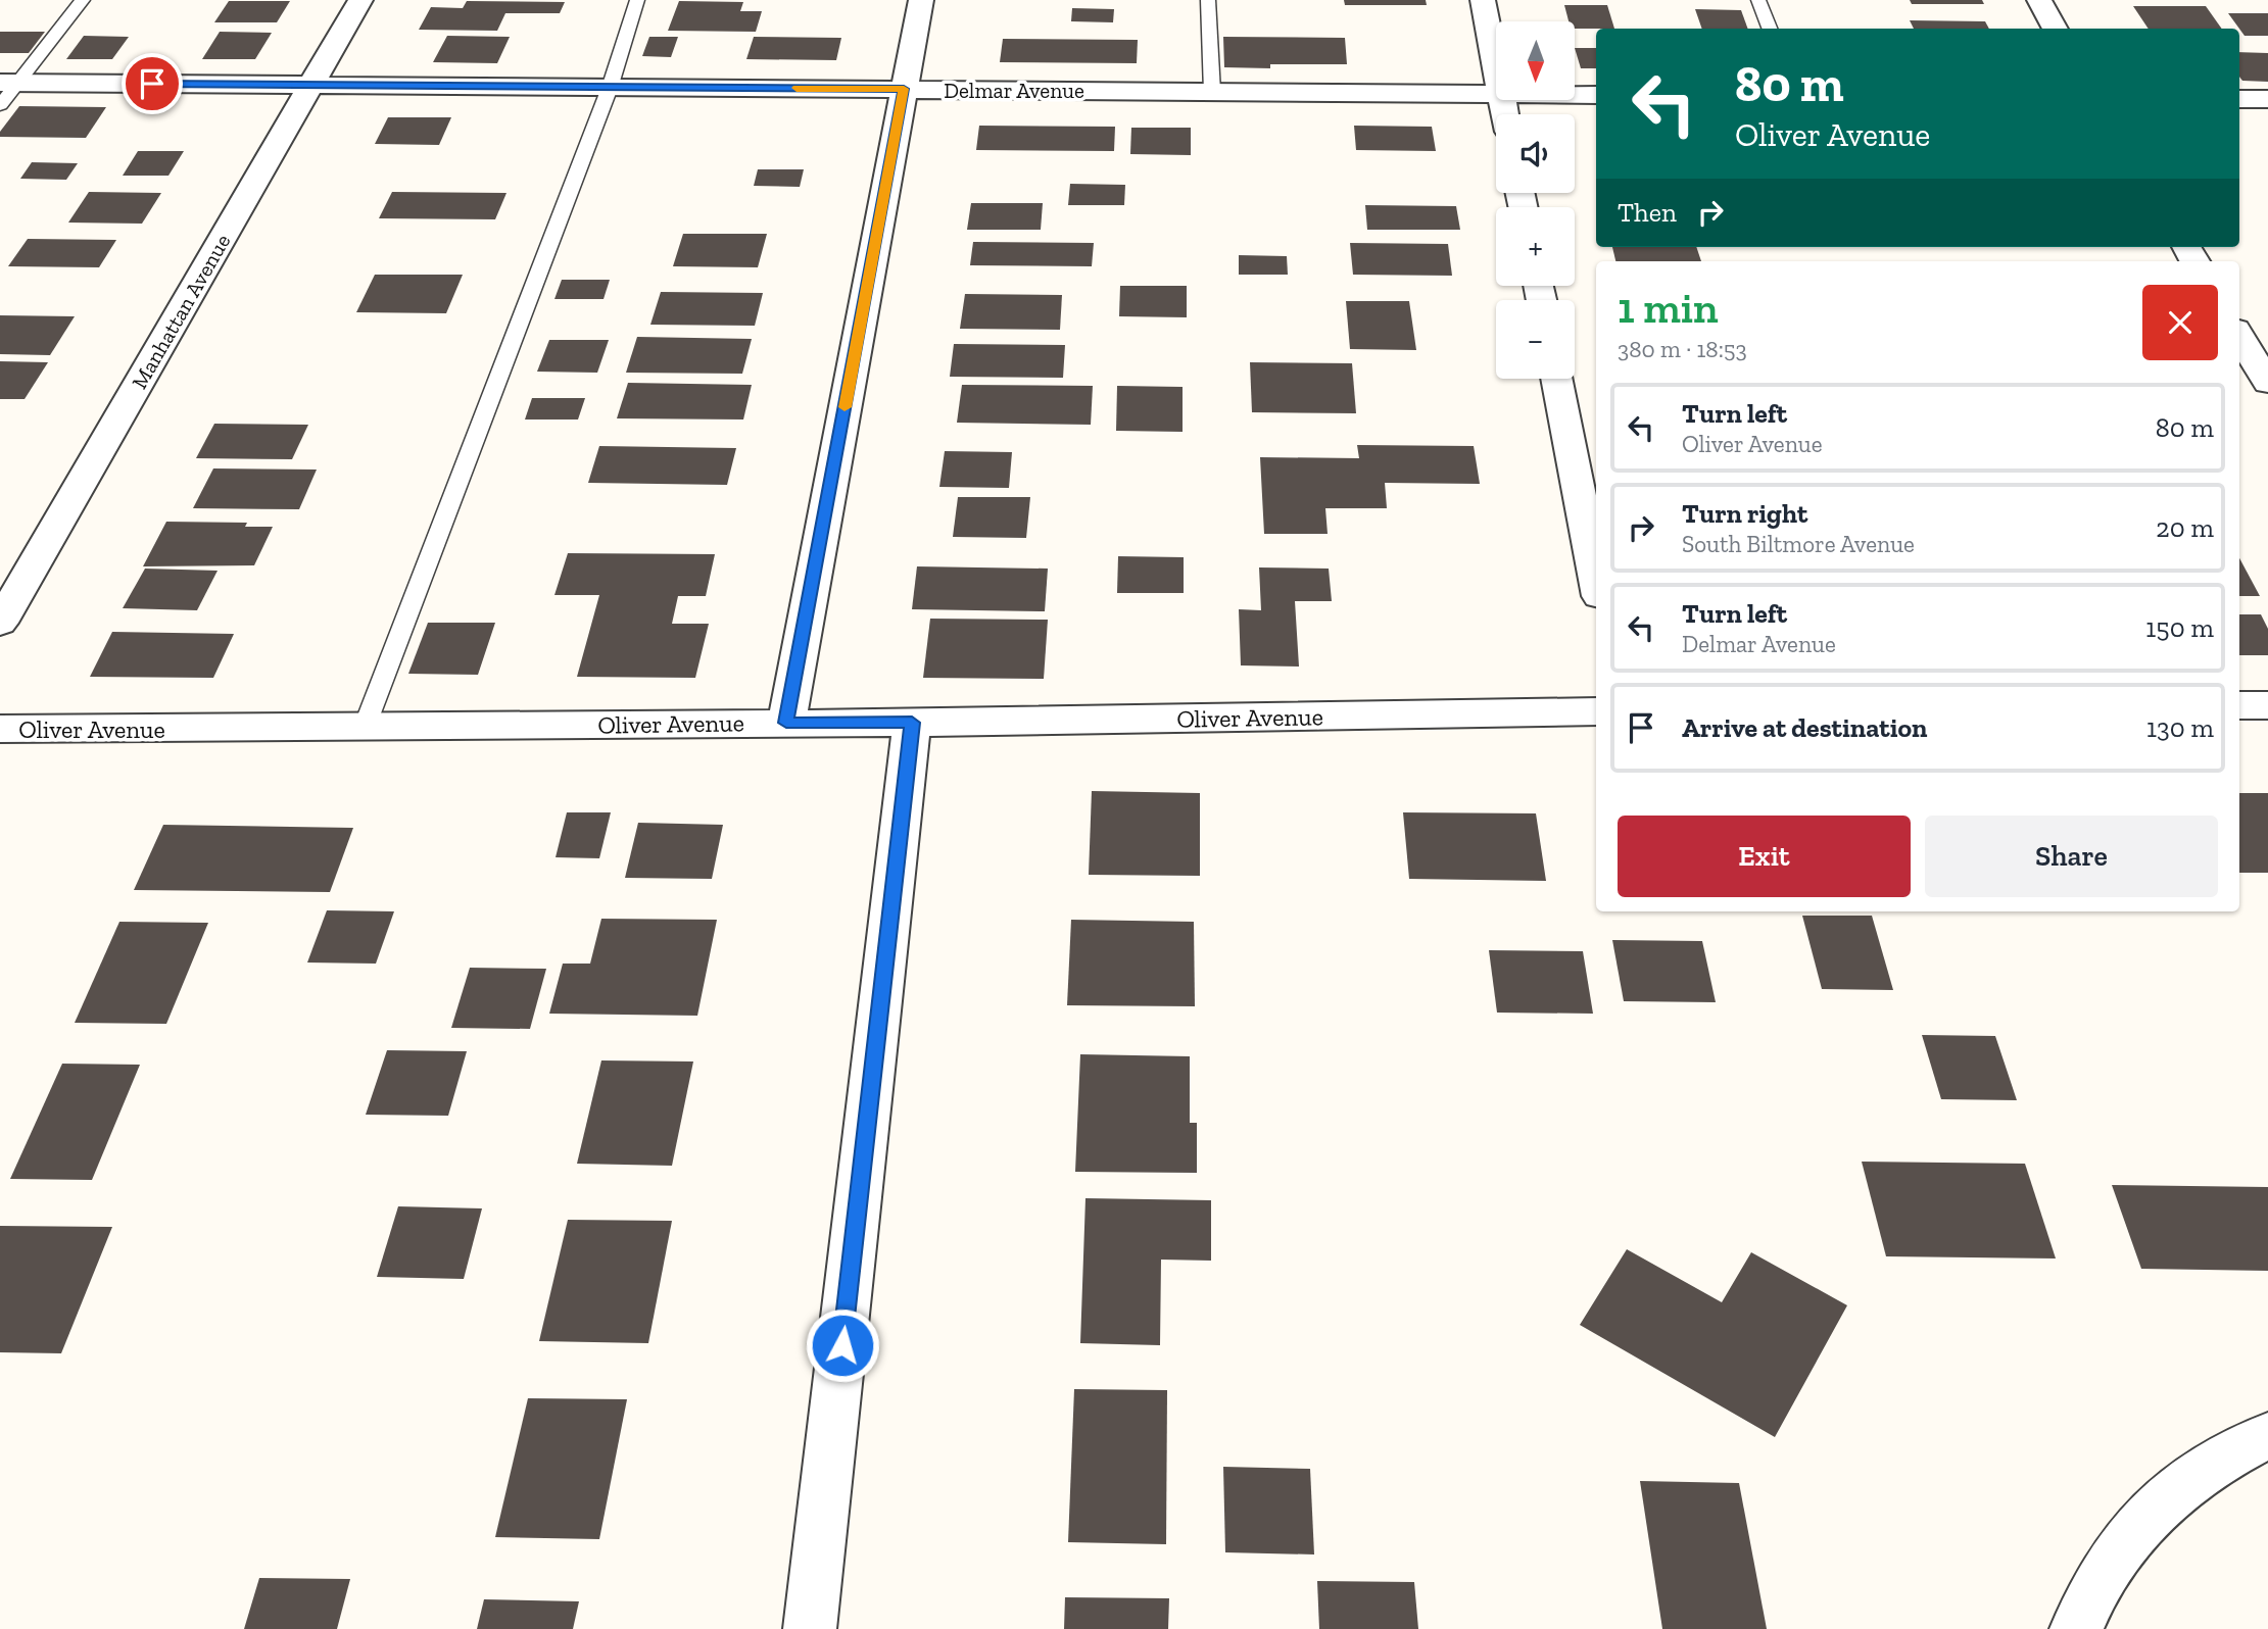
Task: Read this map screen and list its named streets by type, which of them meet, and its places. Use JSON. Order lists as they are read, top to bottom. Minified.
{"streets":{"street":["Delmar Avenue","Manhattan Avenue","Oliver Avenue"]},"crossings":[["Delmar Avenue","Manhattan Avenue"]],"north":"bottom","page":{"map_buttons":["+","−"],"turn":["80 m","Oliver Avenue"],"then":"Then","heading":["1 min","380 m · 18:53"],"list":[{"name":"Turn left","note":"Oliver Avenue","value":"80 m"},{"name":"Turn right","note":"South Biltmore Avenue","value":"20 m"},{"name":"Turn left","note":"Delmar Avenue","value":"150 m"},{"name":"Arrive at destination","value":"130 m"}],"buttons":["Exit","Share"]}}
